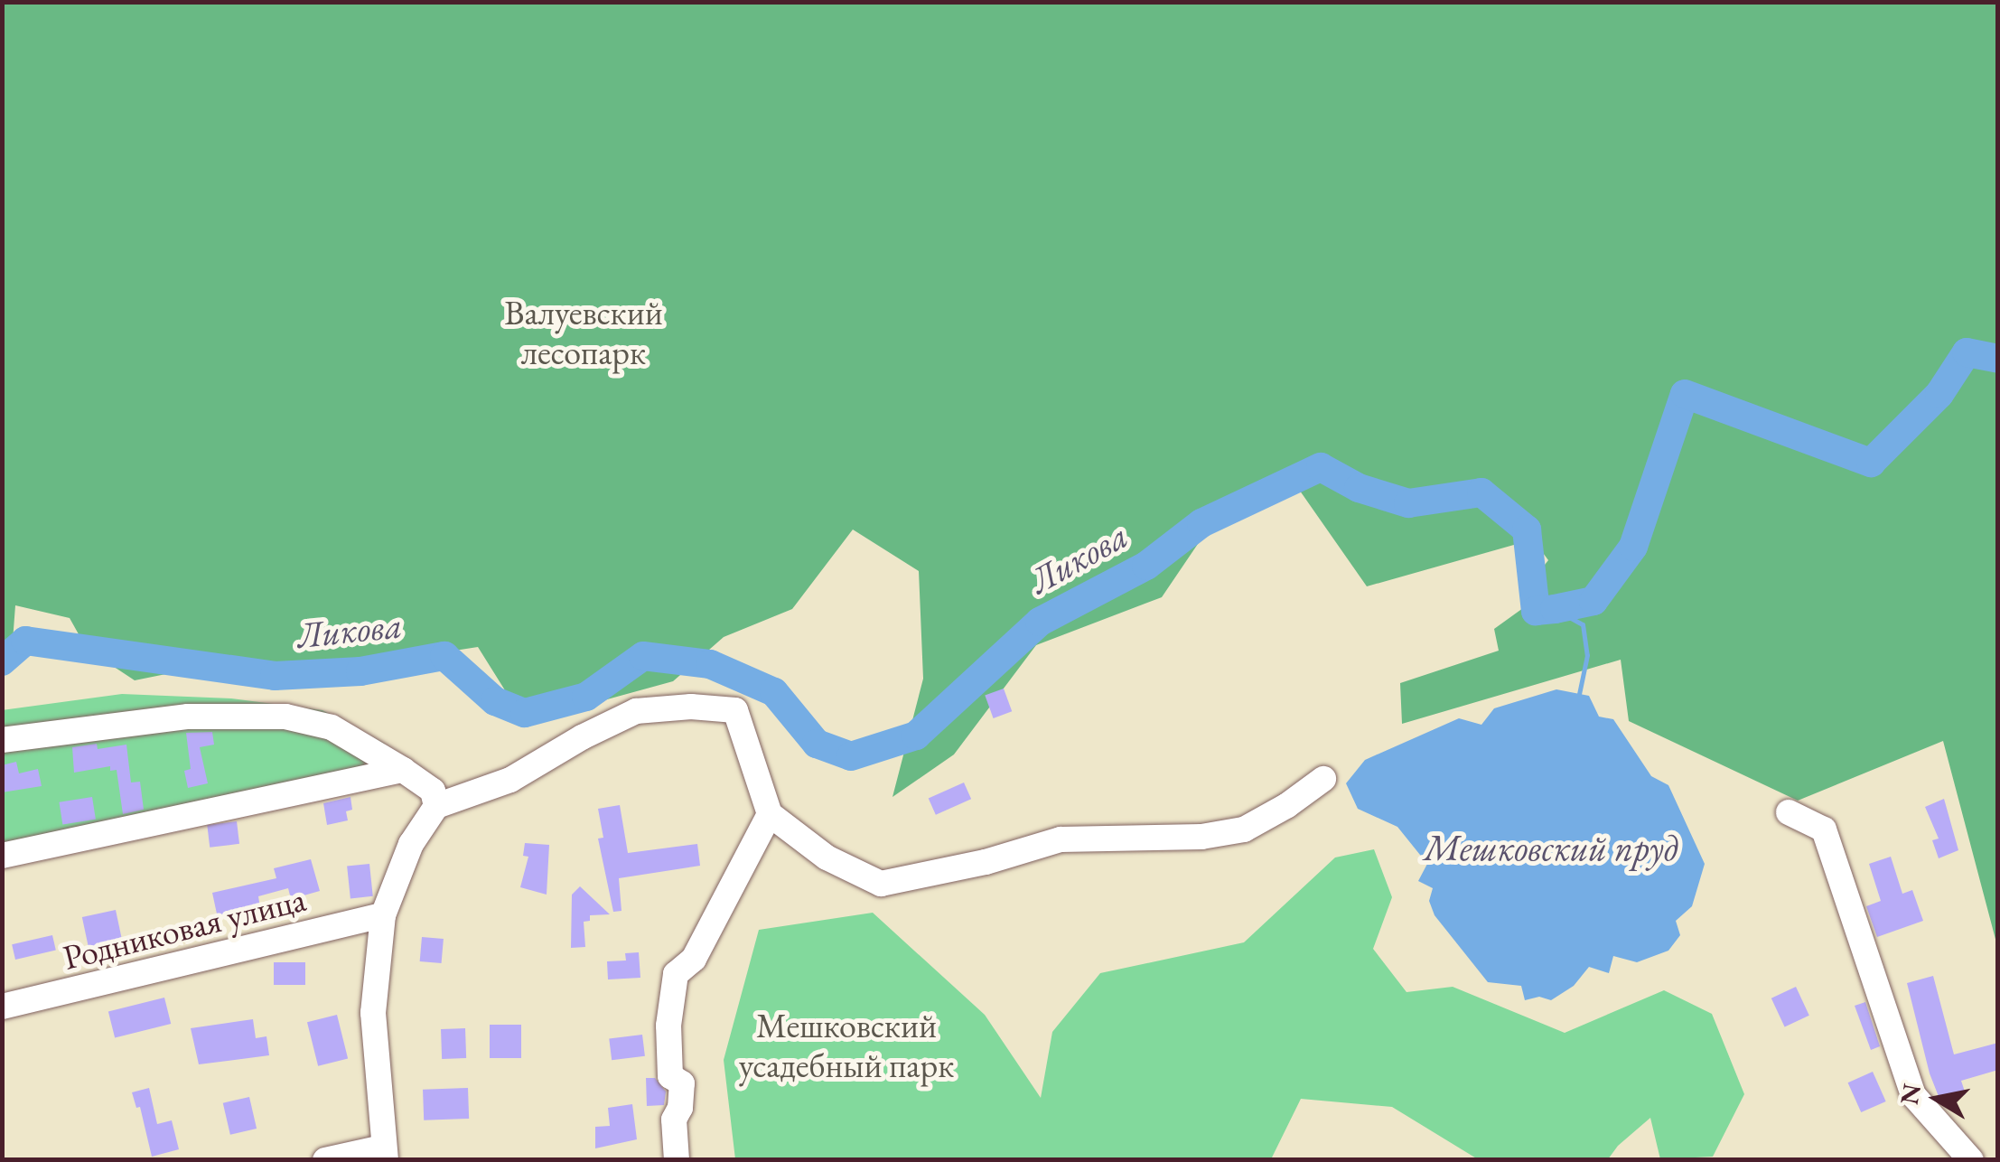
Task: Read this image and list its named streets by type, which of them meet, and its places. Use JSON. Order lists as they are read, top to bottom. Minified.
{"streets":{"street":["Родниковая улица"]},"water":["Ликова","Мешковский пруд"],"parks":["Валуевский лесопарк","Мешковский усадебный парк"],"north":"left"}
